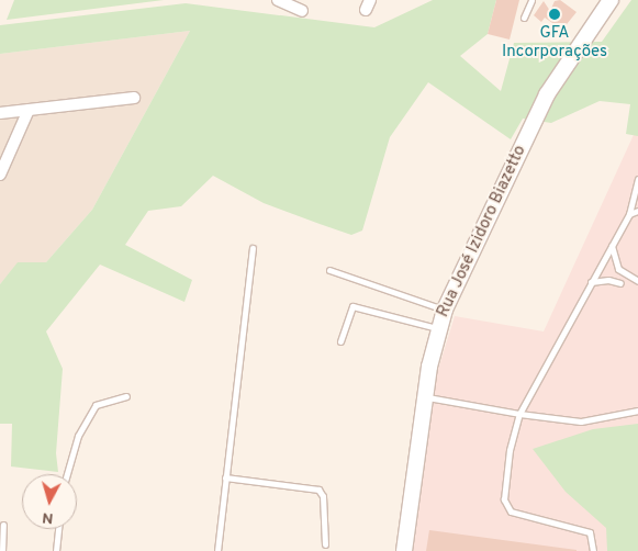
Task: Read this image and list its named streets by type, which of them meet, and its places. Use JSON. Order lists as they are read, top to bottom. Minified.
{"streets":{"street":["Rua José Izidoro Biazetto"]},"places":["GFA Incorporações"],"north":"bottom"}
